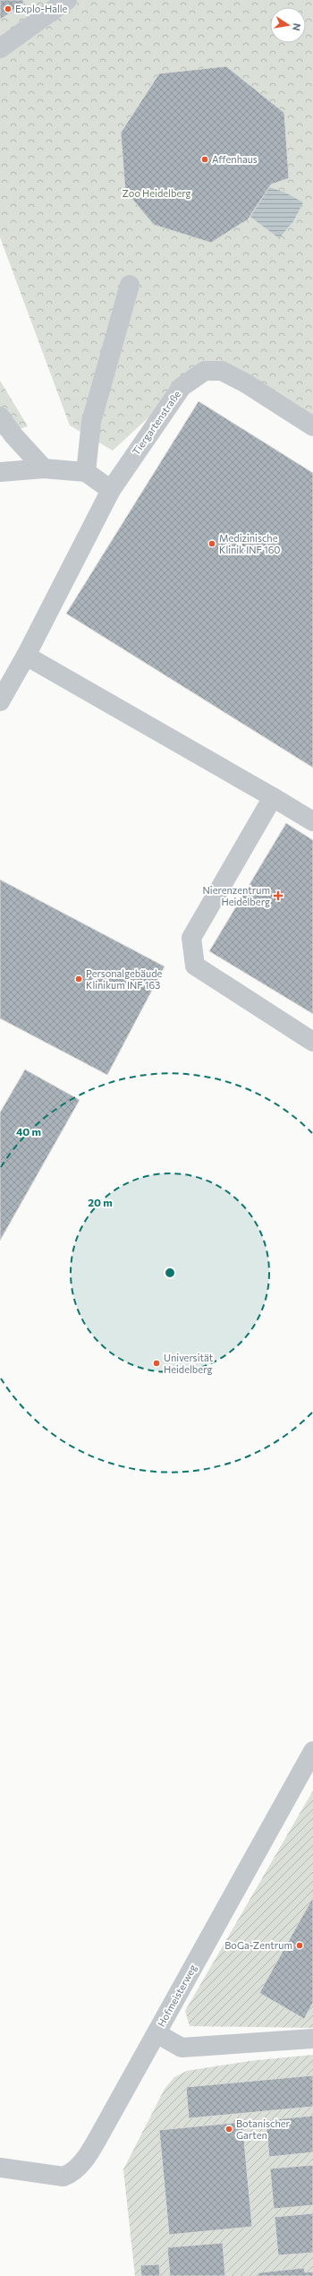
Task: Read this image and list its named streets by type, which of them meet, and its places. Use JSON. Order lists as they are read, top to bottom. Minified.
{"streets":{"street":["Tiergartenstraße","Hofmeisterweg"]},"parks":["Zoo Heidelberg"],"places":{"other":["Explo-Halle","Affenhaus","Medizinische Klinik INF 160","Personalgebäude Klinikum INF 163","Universität Heidelberg","BoGa-Zentrum","Botanischer Garten"],"health":["Nierenzentrum Heidelberg"]},"north":"right","rings":["40 m","20 m"]}
